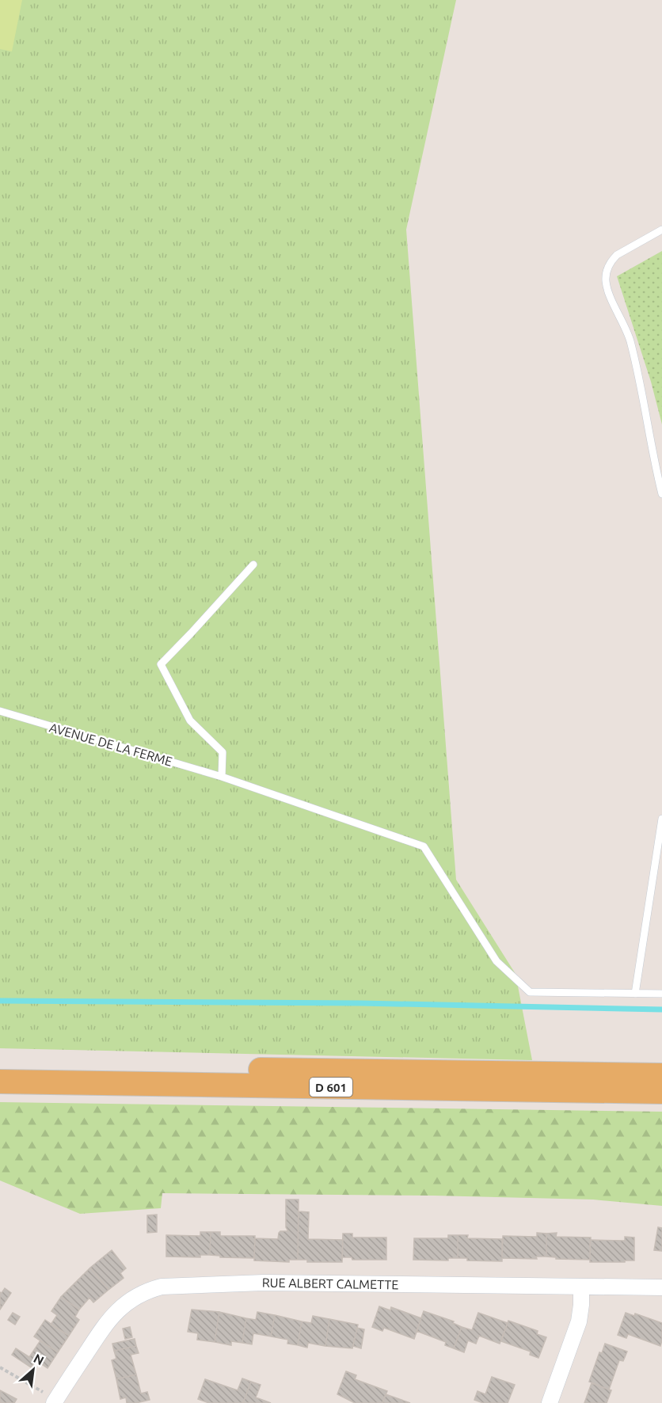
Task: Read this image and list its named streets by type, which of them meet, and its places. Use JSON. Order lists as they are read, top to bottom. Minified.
{"streets":{"main road":["D 601"],"street":["RUE ALBERT CALMETTE"],"lane":["AVENUE DE LA FERME"]},"north":"top right"}
